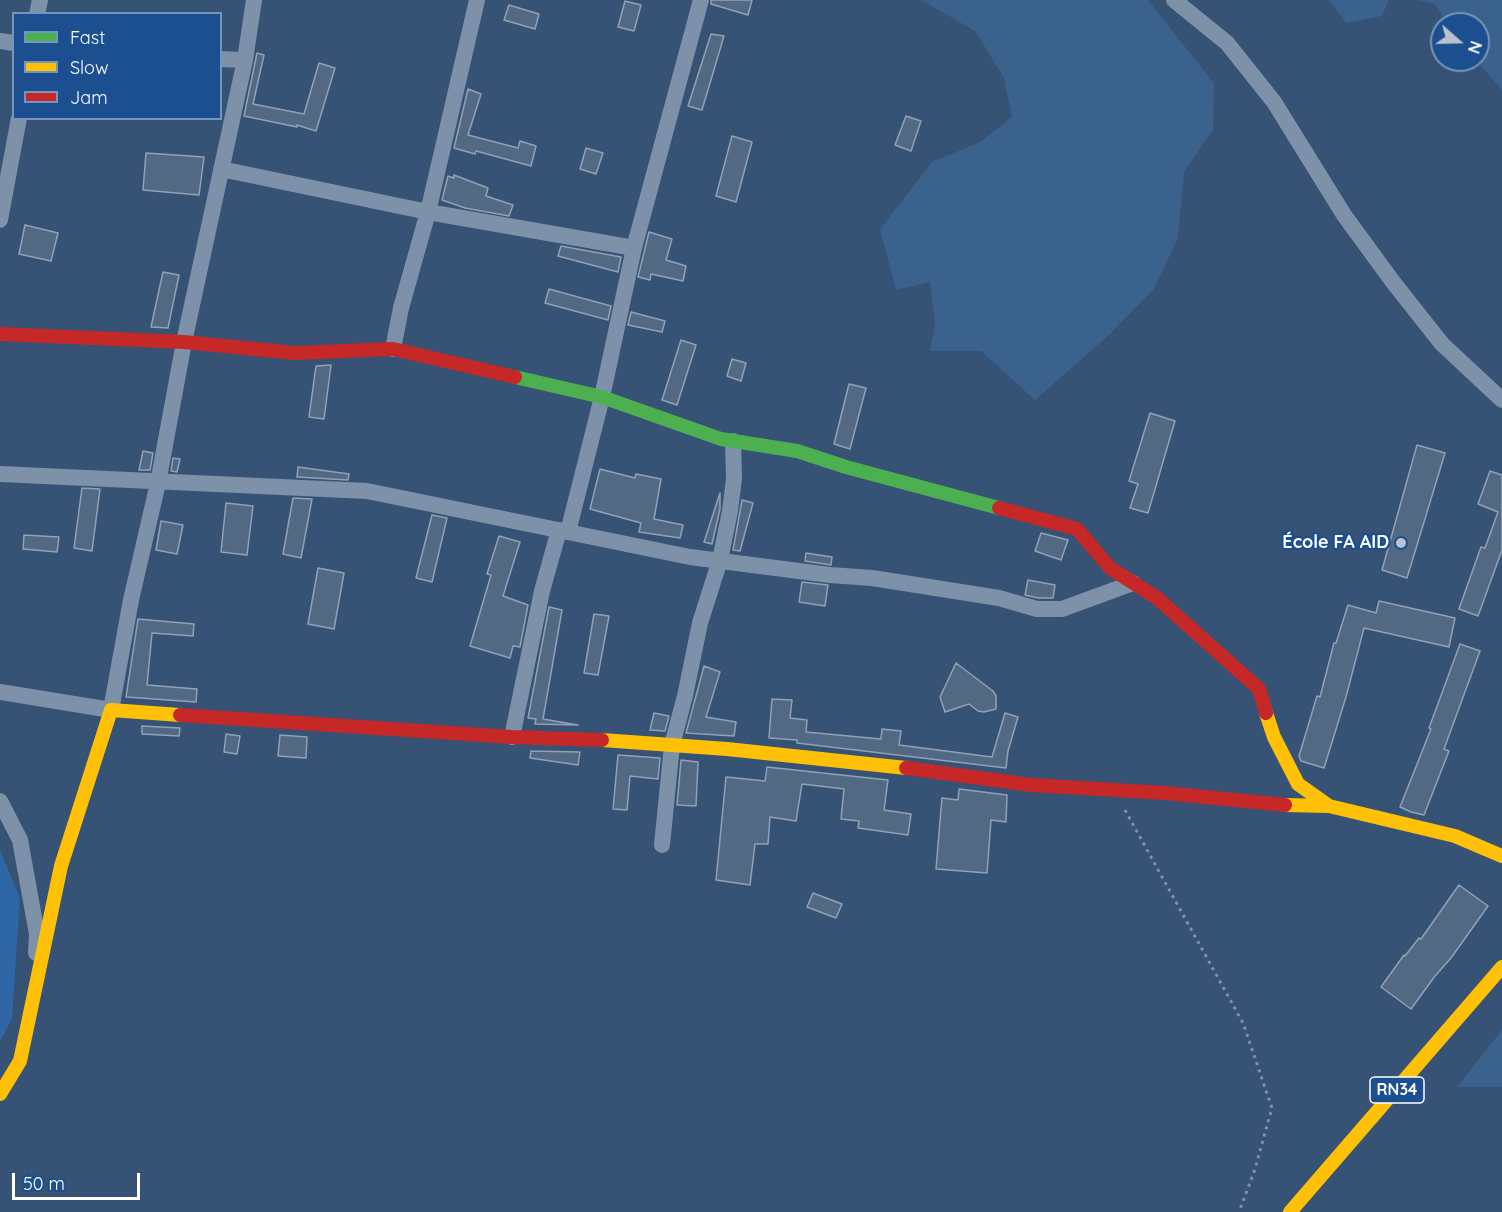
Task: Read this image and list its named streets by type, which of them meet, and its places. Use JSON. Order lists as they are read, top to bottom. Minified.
{"streets":{"street":["RN34"]},"places":["École FA AID"],"legend":["Fast","Slow","Jam"],"scale_bar":"50 m","north":"right"}
